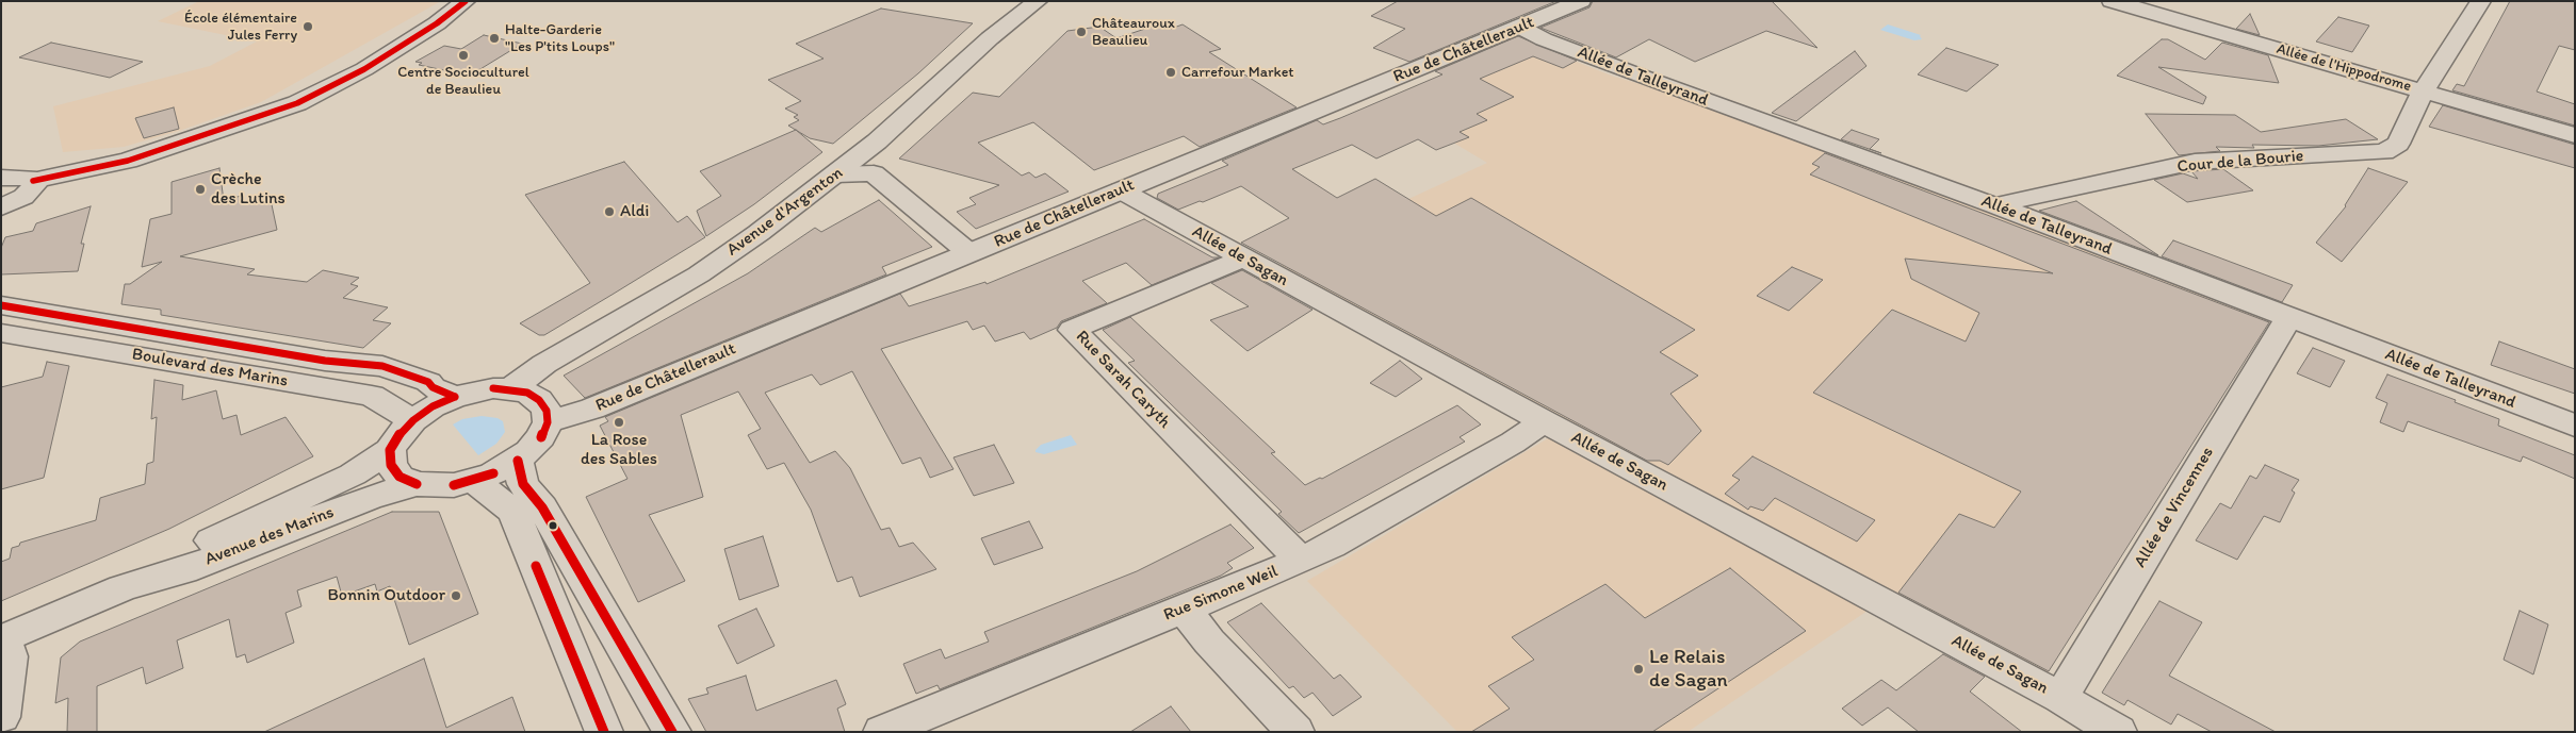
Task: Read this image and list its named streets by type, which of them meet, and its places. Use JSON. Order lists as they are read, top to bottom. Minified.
{"streets":{"street":["Rue de Châtellerault","Allée de l'Hippodrome","Allée de Talleyrand","Cour de la Bourie","Avenue d'Argenton","Allée de Sagan","Boulevard des Marins","Rue Sarah Caryth","Allée de Vincennes","Avenue des Marins","Rue Simone Weil"]},"crossings":[["Rue de Châtellerault","Allée de Talleyrand"],["Rue de Châtellerault","Allée de Sagan"],["Allée de l'Hippodrome","Cour de la Bourie"],["Allée de Talleyrand","Cour de la Bourie"],["Allée de Talleyrand","Allée de Vincennes"],["Allée de Sagan","Rue Sarah Caryth"],["Allée de Sagan","Allée de Vincennes"],["Allée de Sagan","Rue Simone Weil"],["Rue Sarah Caryth","Rue Simone Weil"]],"places":["École élémentaire Jules Ferry","Châteauroux Beaulieu","Halte-Garderie \"Les P'tits Loups\"","Centre Socioculturel de Beaulieu","Carrefour Market","Crèche des Lutins","Aldi","La Rose des Sables","Bonnin Outdoor","Le Relais de Sagan"]}
